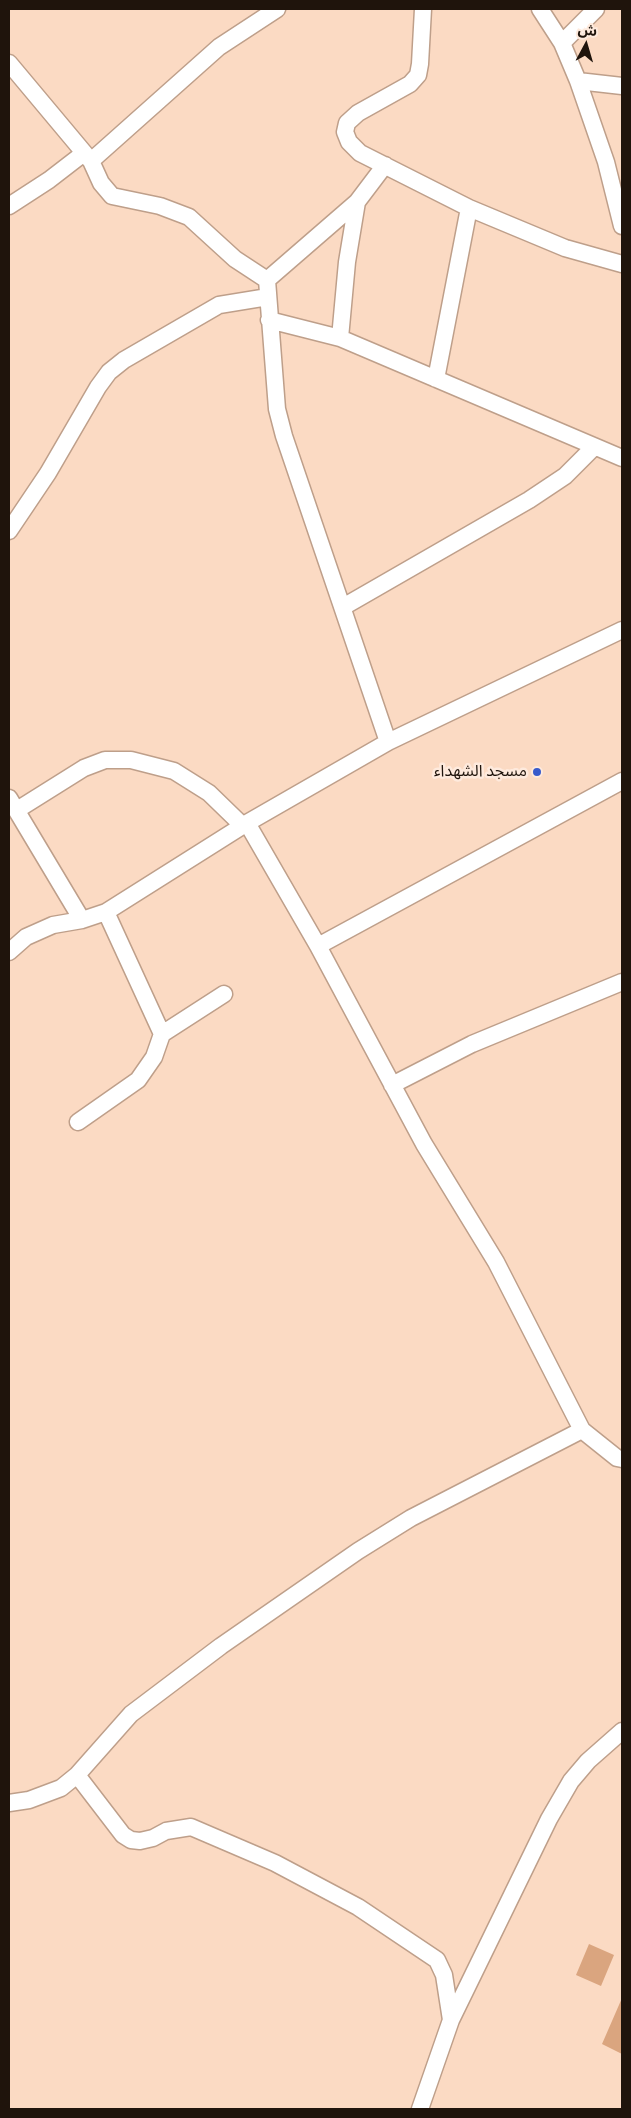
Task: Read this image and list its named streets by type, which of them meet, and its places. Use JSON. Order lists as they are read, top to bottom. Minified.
{"places":["مسجد الشهداء"],"north":"top"}
